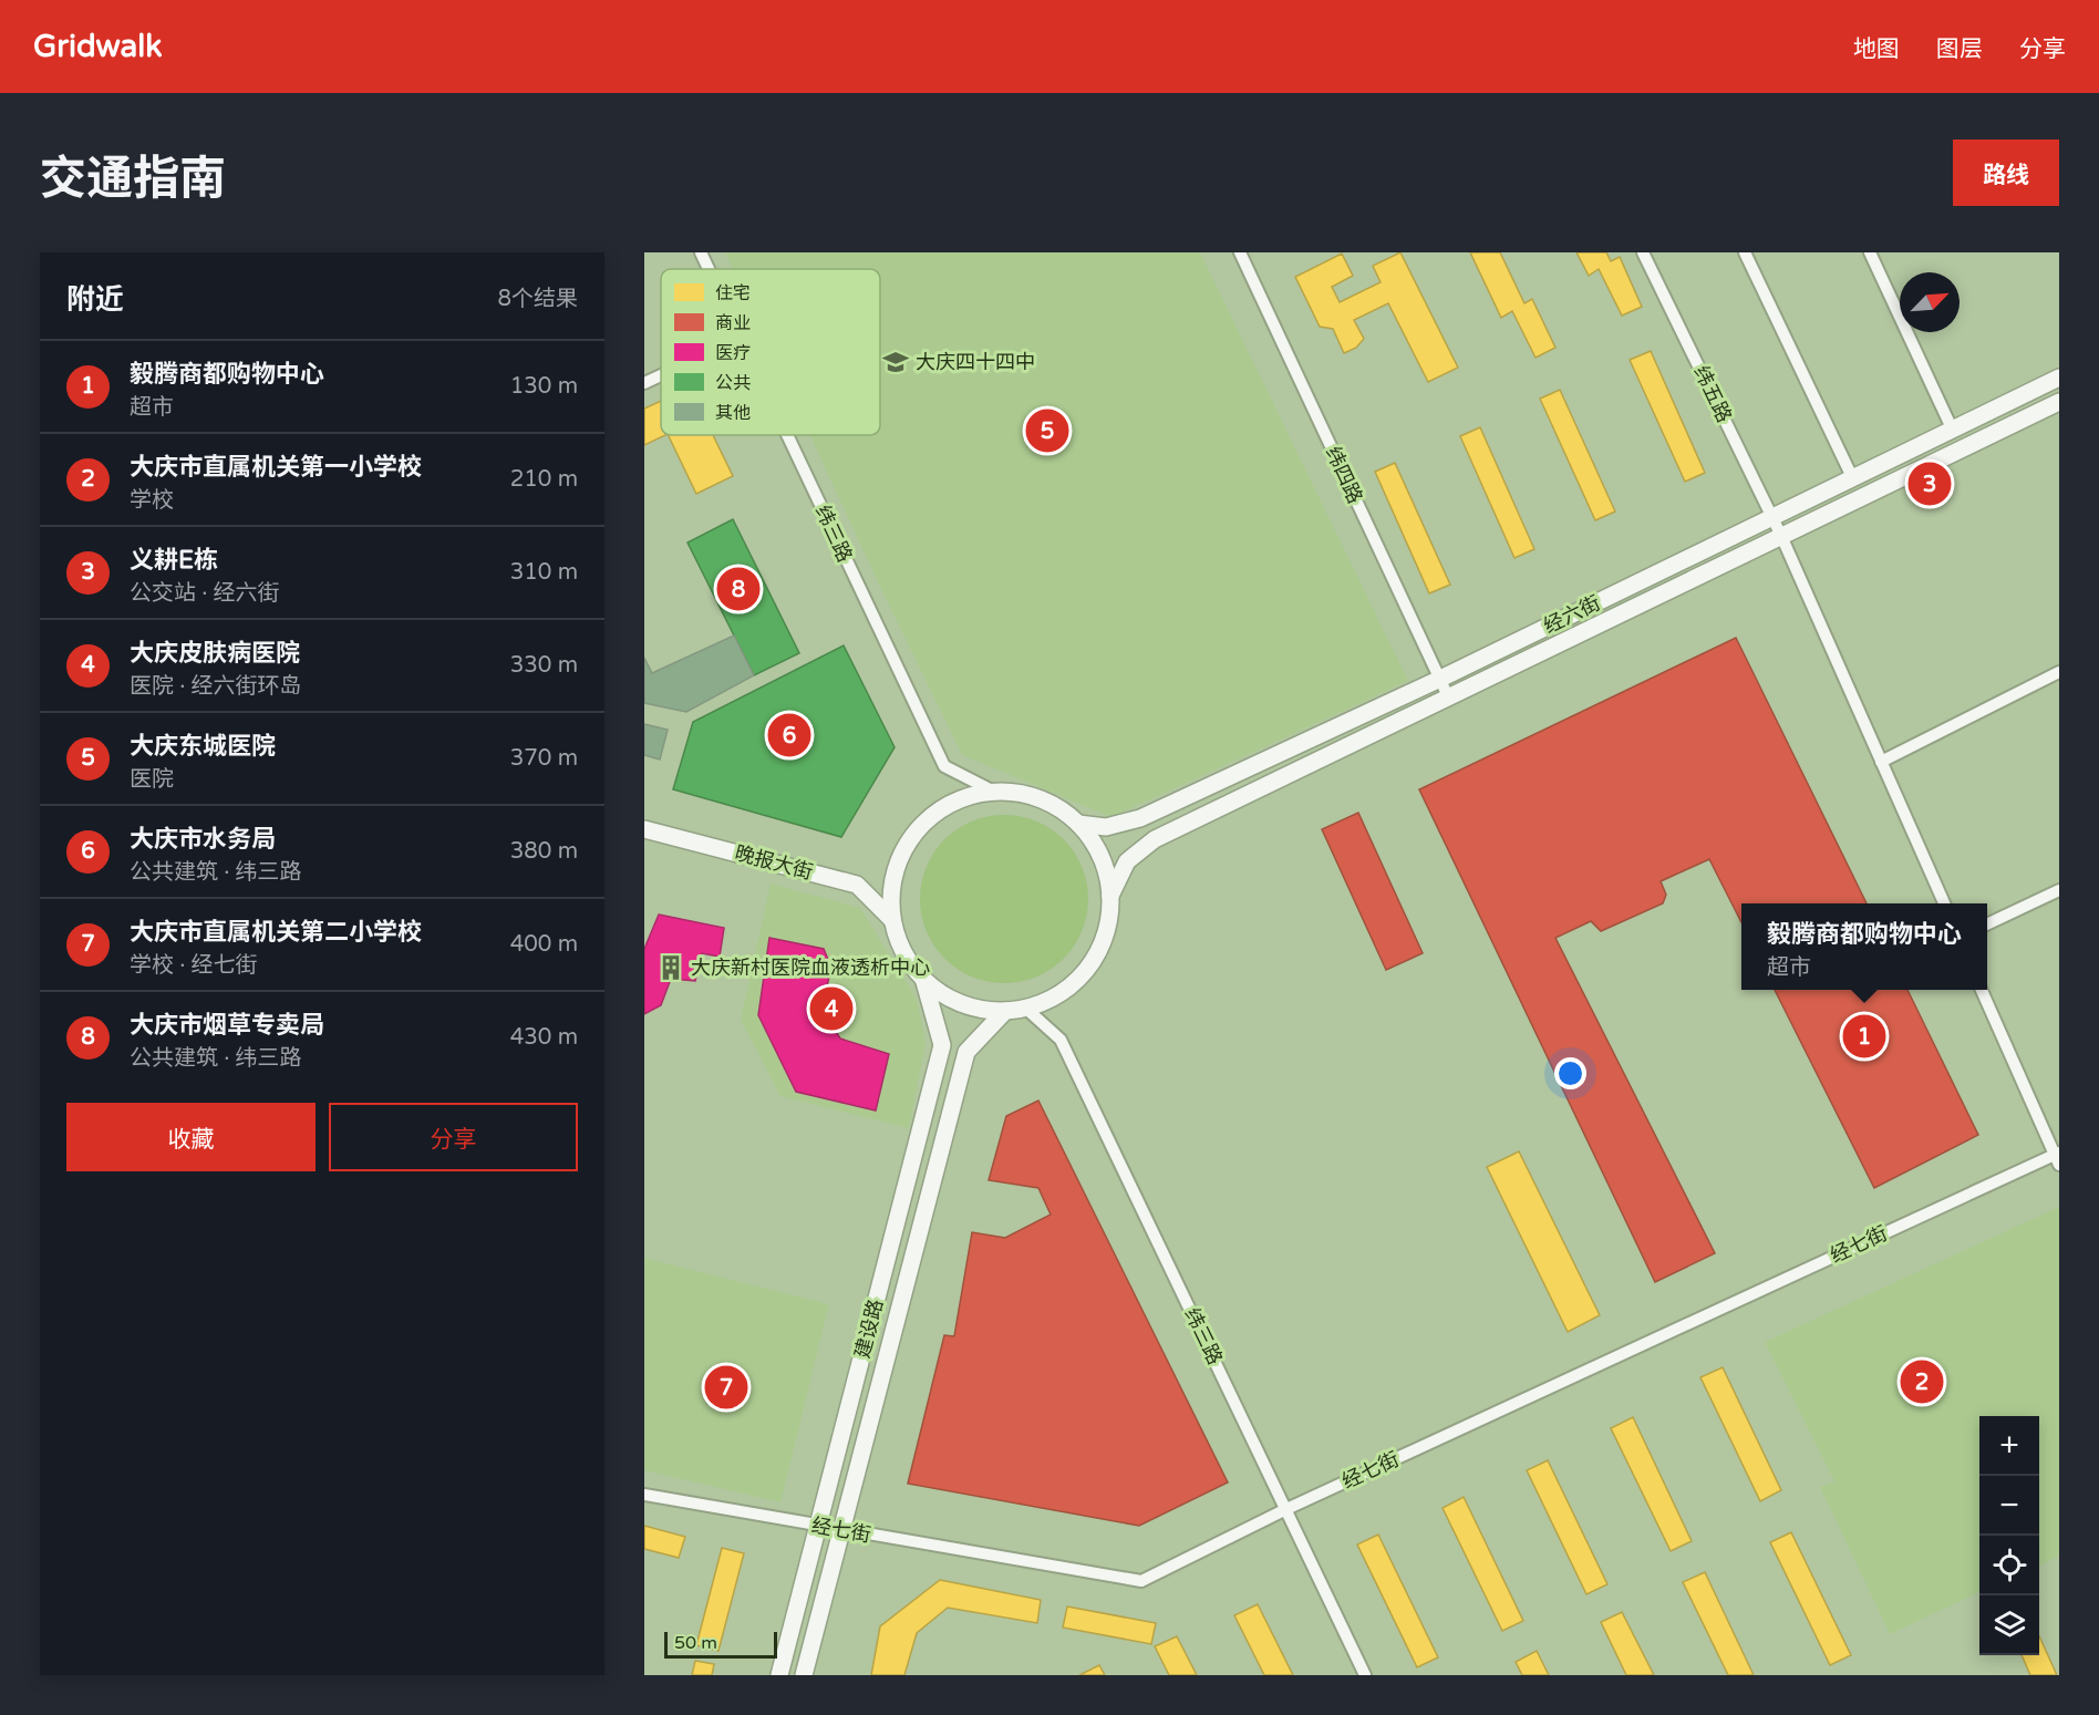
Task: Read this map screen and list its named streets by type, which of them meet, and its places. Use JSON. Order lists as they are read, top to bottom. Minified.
{"streets":{"main road":["经六街","晚报大街","建设路"],"street":["纬五路","纬四路","纬三路","经七街"]},"crossings":[["纬五路","经六街"],["纬四路","经六街"],["纬三路","经六街"],["纬三路","晚报大街"],["纬三路","经七街"],["纬三路","建设路"],["经六街","晚报大街"],["经六街","建设路"],["晚报大街","建设路"],["经七街","建设路"]],"places":{"school or university":["大庆四十四中"],"building":["大庆新村医院血液透析中心"]},"legend":["住宅","商业","医疗","公共","其他"],"scale_bar":"50 m","north":"top right","page":{"header":"Gridwalk","nav":["地图","图层","分享"],"title":"交通指南","buttons":["路线",["收藏","分享"]],"heading":["附近","8个结果"],"list":[{"mark":"1","name":"毅腾商都购物中心","note":"超市","value":"130 m"},{"mark":"2","name":"大庆市直属机关第一小学校","note":"学校","value":"210 m"},{"mark":"3","name":"义耕E栋","note":"公交站 · 经六街","value":"310 m"},{"mark":"4","name":"大庆皮肤病医院","note":"医院 · 经六街环岛","value":"330 m"},{"mark":"5","name":"大庆东城医院","note":"医院","value":"370 m"},{"mark":"6","name":"大庆市水务局","note":"公共建筑 · 纬三路","value":"380 m"},{"mark":"7","name":"大庆市直属机关第二小学校","note":"学校 · 经七街","value":"400 m"},{"mark":"8","name":"大庆市烟草专卖局","note":"公共建筑 · 纬三路","value":"430 m"}],"pins":["5","3","8","6","4","1","2","7"],"popup":["毅腾商都购物中心","超市"],"map_buttons":["+","−"],"scale":"50 m"}}
